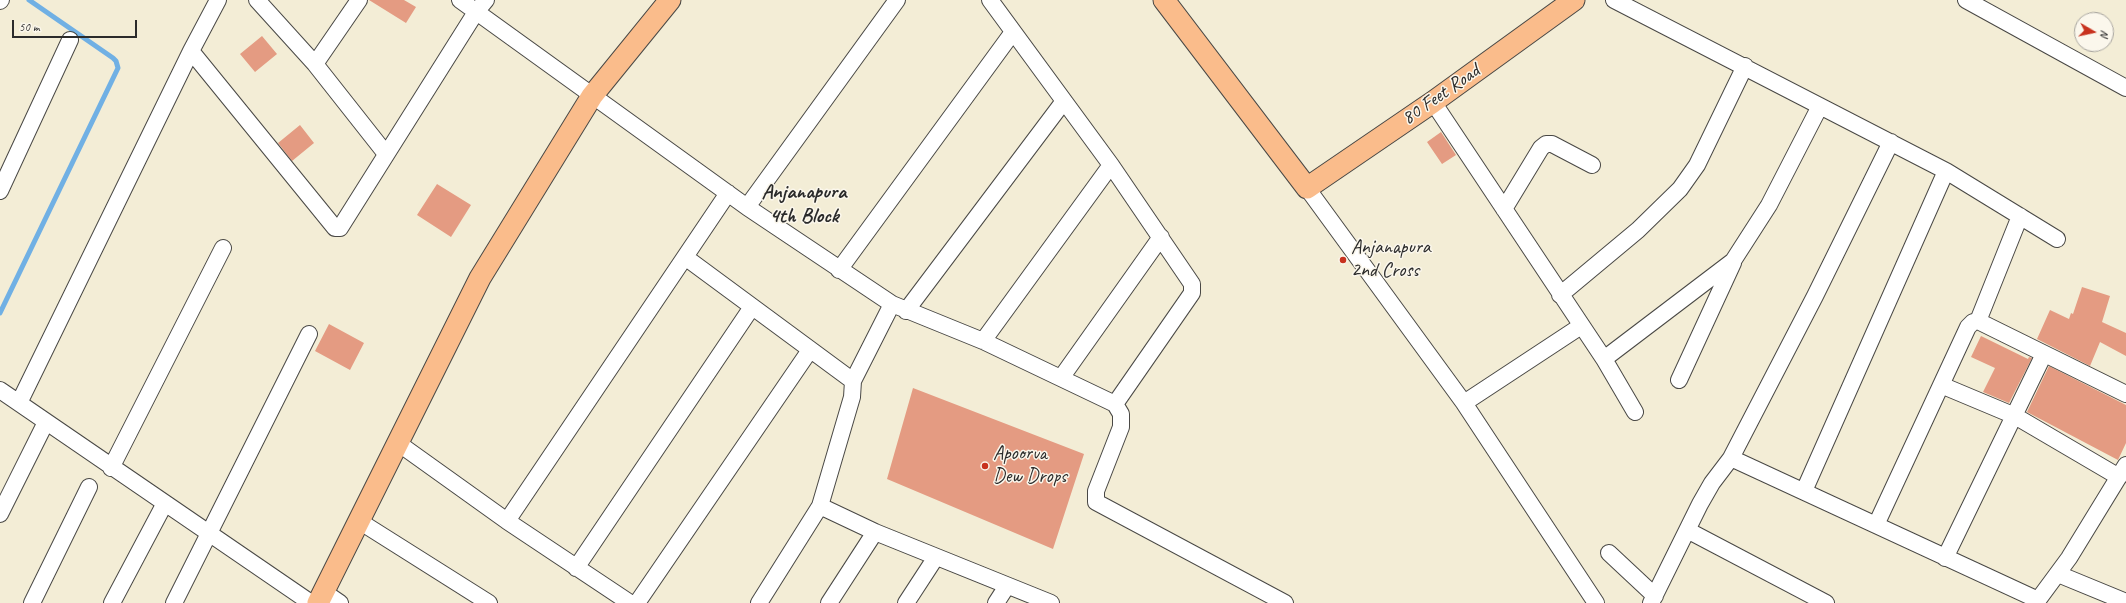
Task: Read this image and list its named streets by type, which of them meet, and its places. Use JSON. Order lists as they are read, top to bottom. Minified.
{"streets":{"main road":["80 Feet Road"]},"districts":["Anjanapura 4th Block"],"places":["Anjanapura 2nd Cross","Apoorva Dew Drops"],"scale_bar":"50 m","north":"right"}
